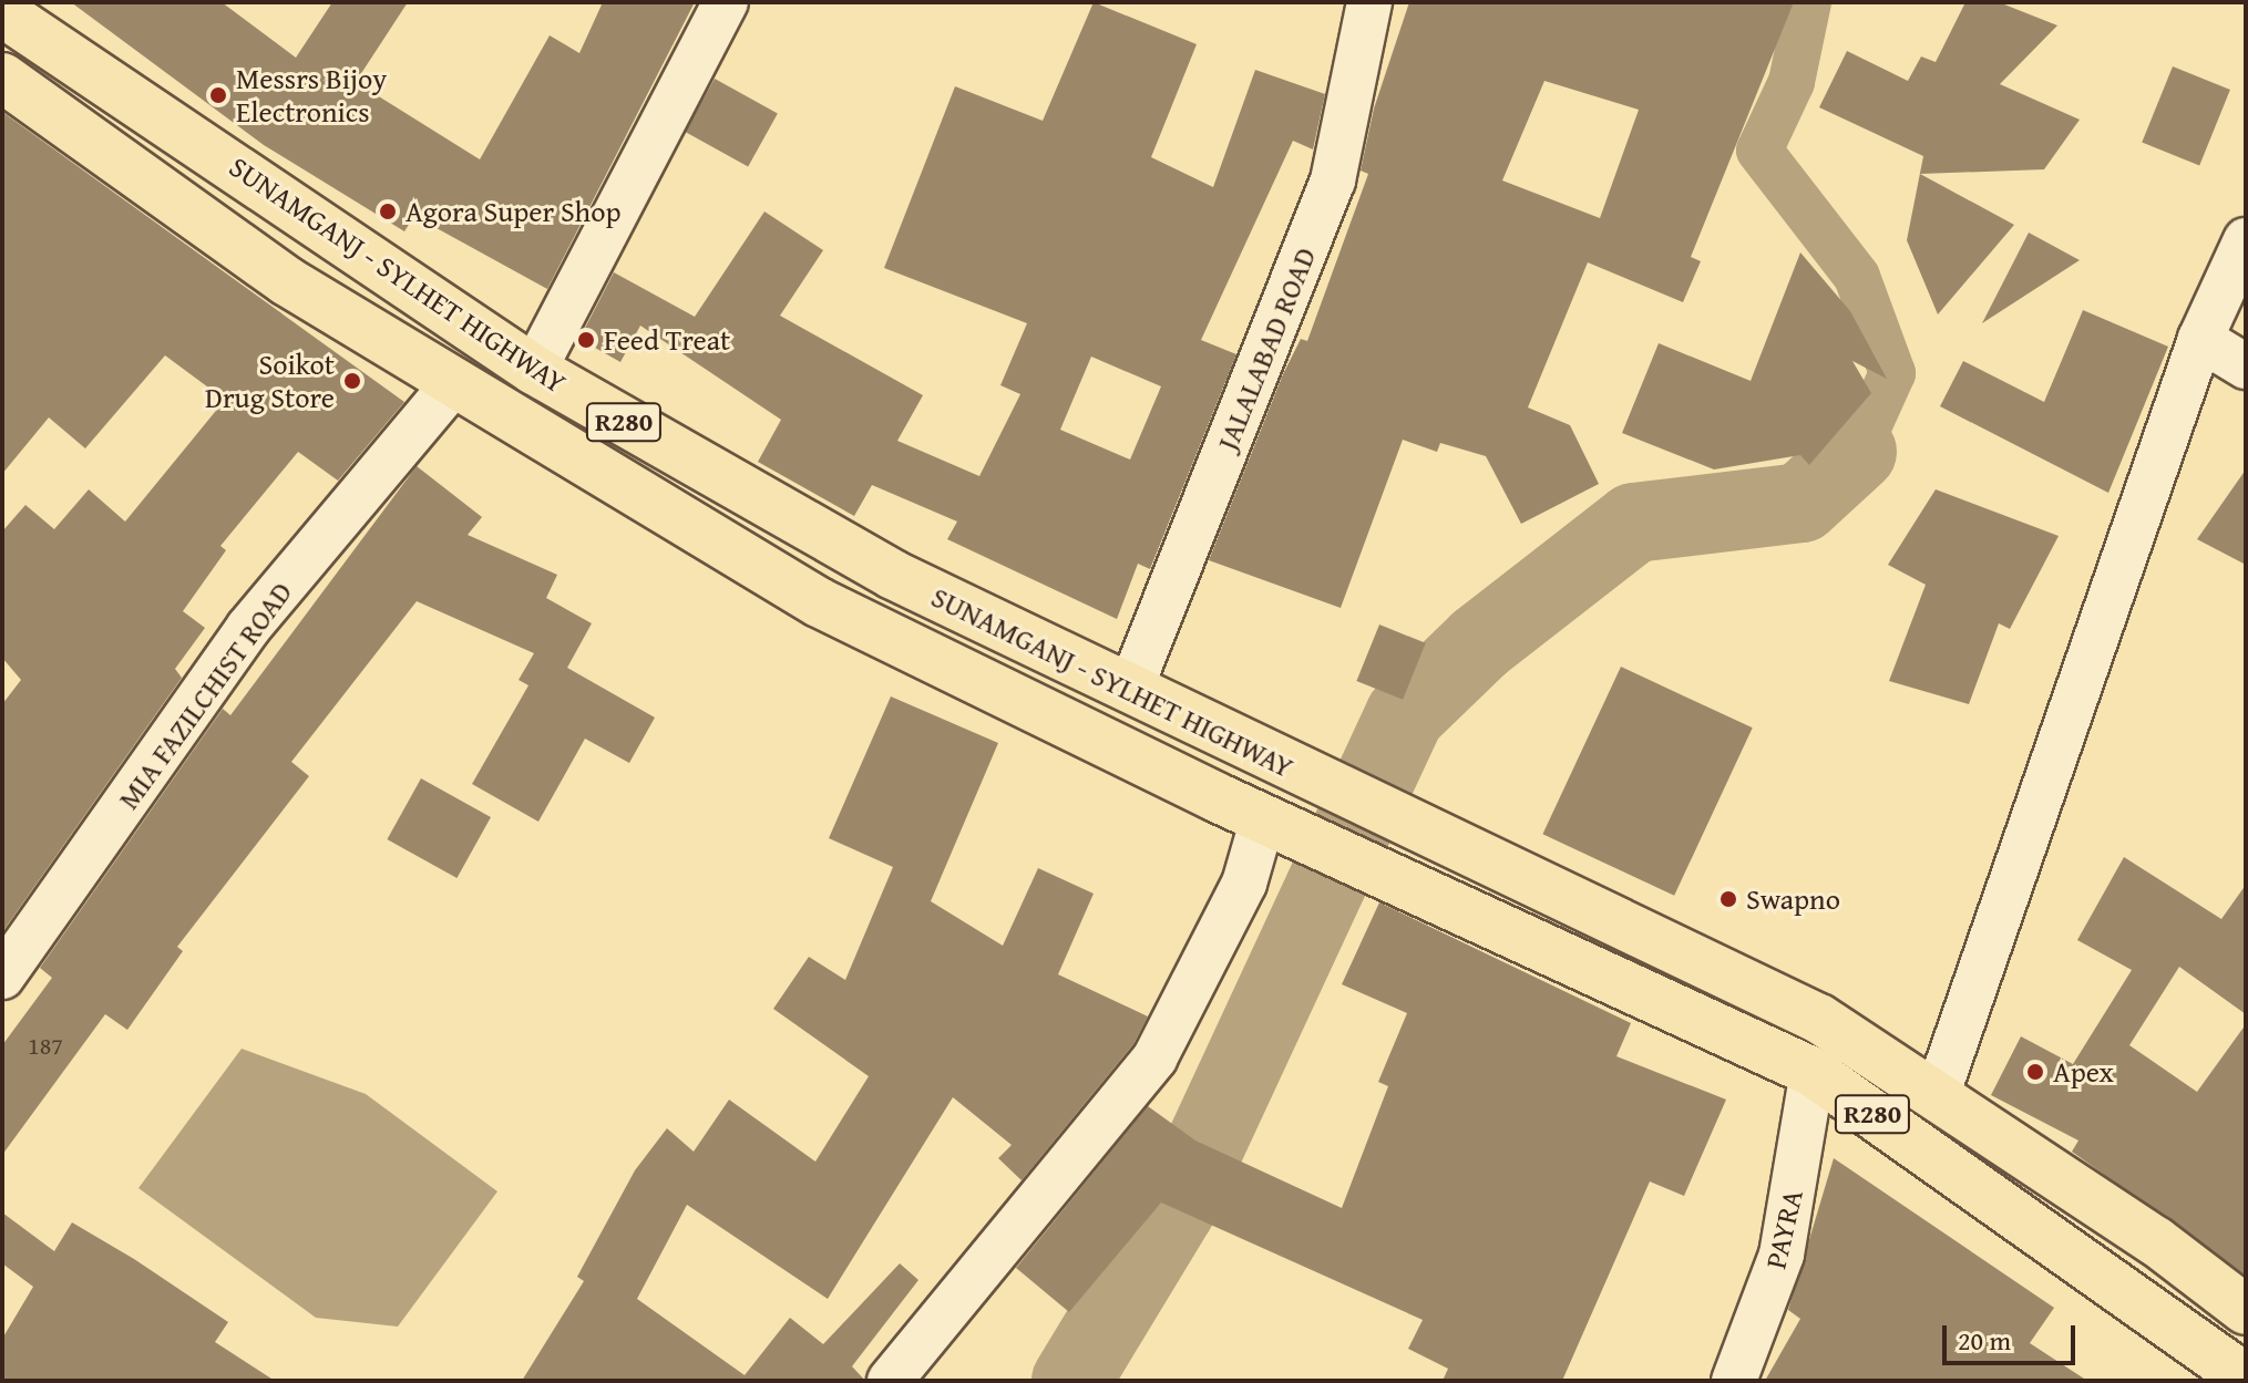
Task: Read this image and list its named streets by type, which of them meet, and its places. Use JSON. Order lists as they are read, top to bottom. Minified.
{"streets":{"main road":["SUNAMGANJ - SYLHET HIGHWAY","R280"],"street":["JALALABAD ROAD","MIA FAZILCHIST ROAD","PAYRA"]},"crossings":[["SUNAMGANJ - SYLHET HIGHWAY","JALALABAD ROAD"],["SUNAMGANJ - SYLHET HIGHWAY","R280"],["SUNAMGANJ - SYLHET HIGHWAY","MIA FAZILCHIST ROAD"],["R280","PAYRA"]],"places":["Messrs Bijoy Electronics","Agora Super Shop","Feed Treat","Soikot Drug Store","Swapno","Apex"],"house_numbers":["187"],"scale_bar":"20 m"}
